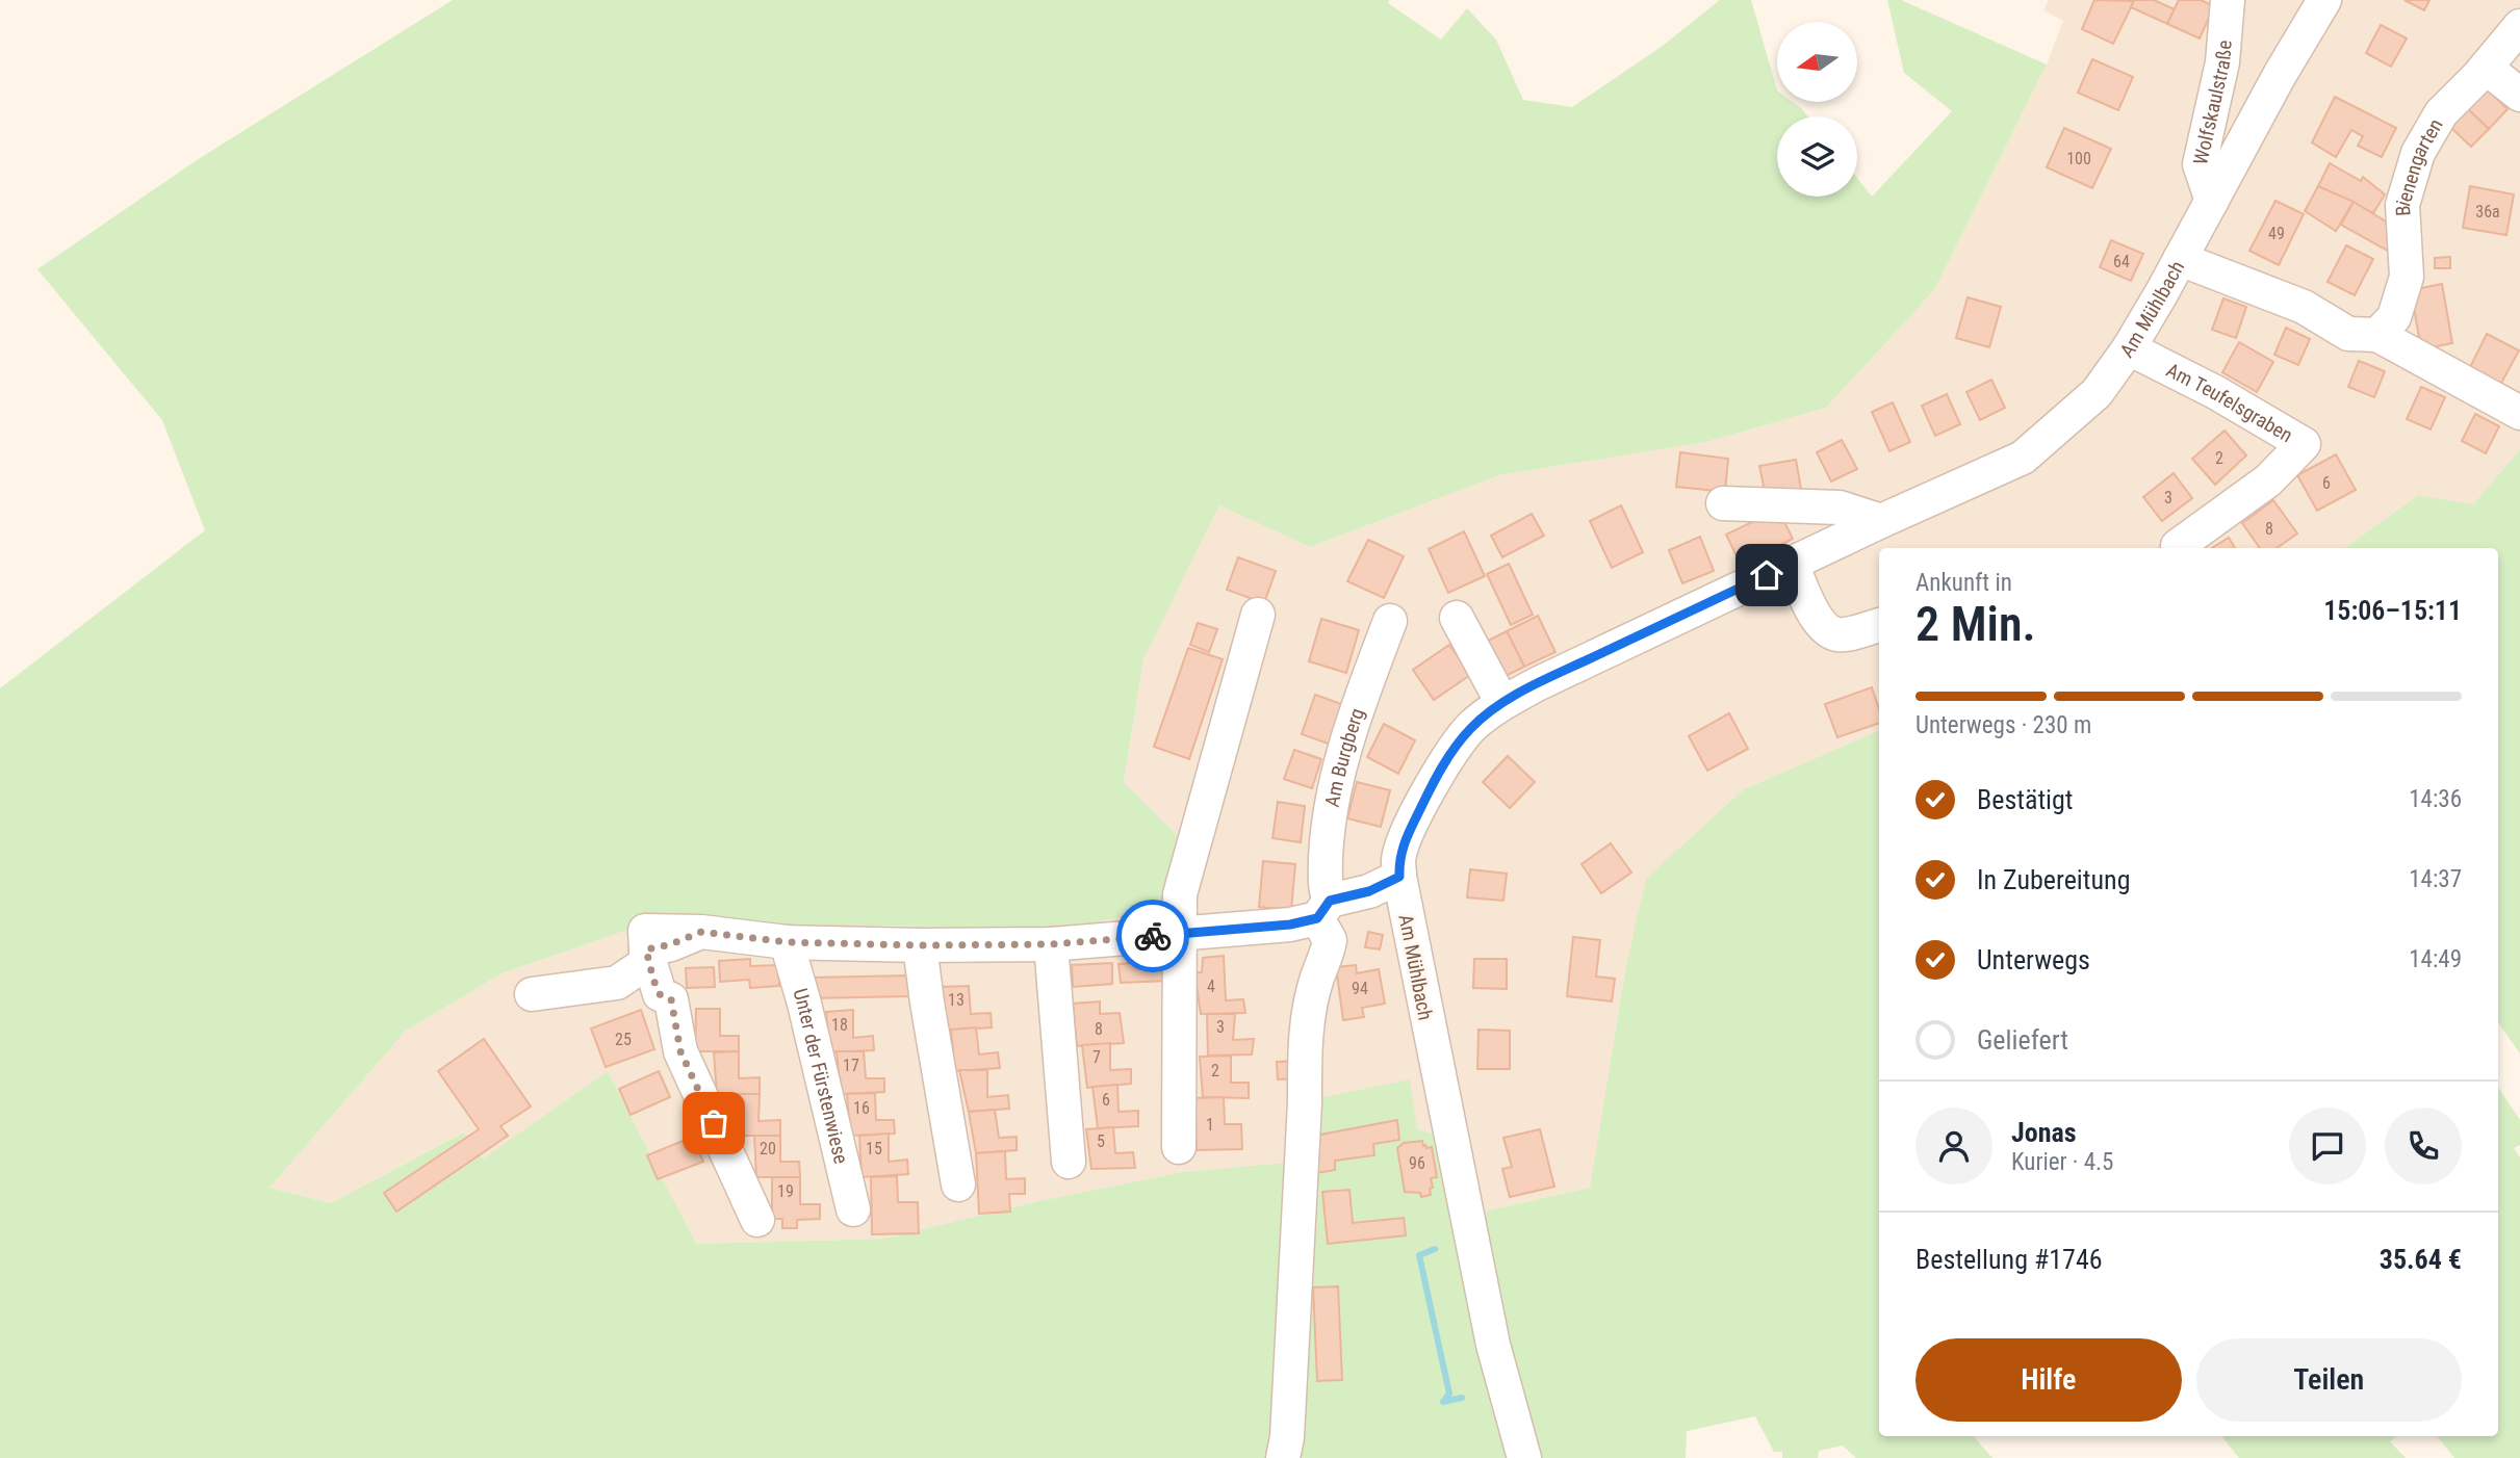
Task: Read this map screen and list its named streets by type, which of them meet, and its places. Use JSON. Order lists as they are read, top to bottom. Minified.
{"streets":{"street":["Wolfskaulstraße","Bienengarten","Am Mühlbach","Am Teufelsgraben","Am Burgberg","Unter der Fürstenwiese"]},"crossings":[["Wolfskaulstraße","Am Mühlbach"],["Am Mühlbach","Am Teufelsgraben"]],"house_numbers":["100","36a","49","64","2","6","3","8","4","94","13","18","3","8","25","7","17","2","6","16","1","5","20","15","96","19"],"north":"left","page":{"heading":["2 Min.","Ankunft in","15:06–15:11"],"panel":["Jonas","Kurier · 4.5","Bestellung #1746","35.64 €"],"bar":"Unterwegs · 230 m","list":[["Bestätigt","14:36"],["In Zubereitung","14:37"],["Unterwegs","14:49"],"Geliefert"],"buttons":["Hilfe","Teilen"]}}
